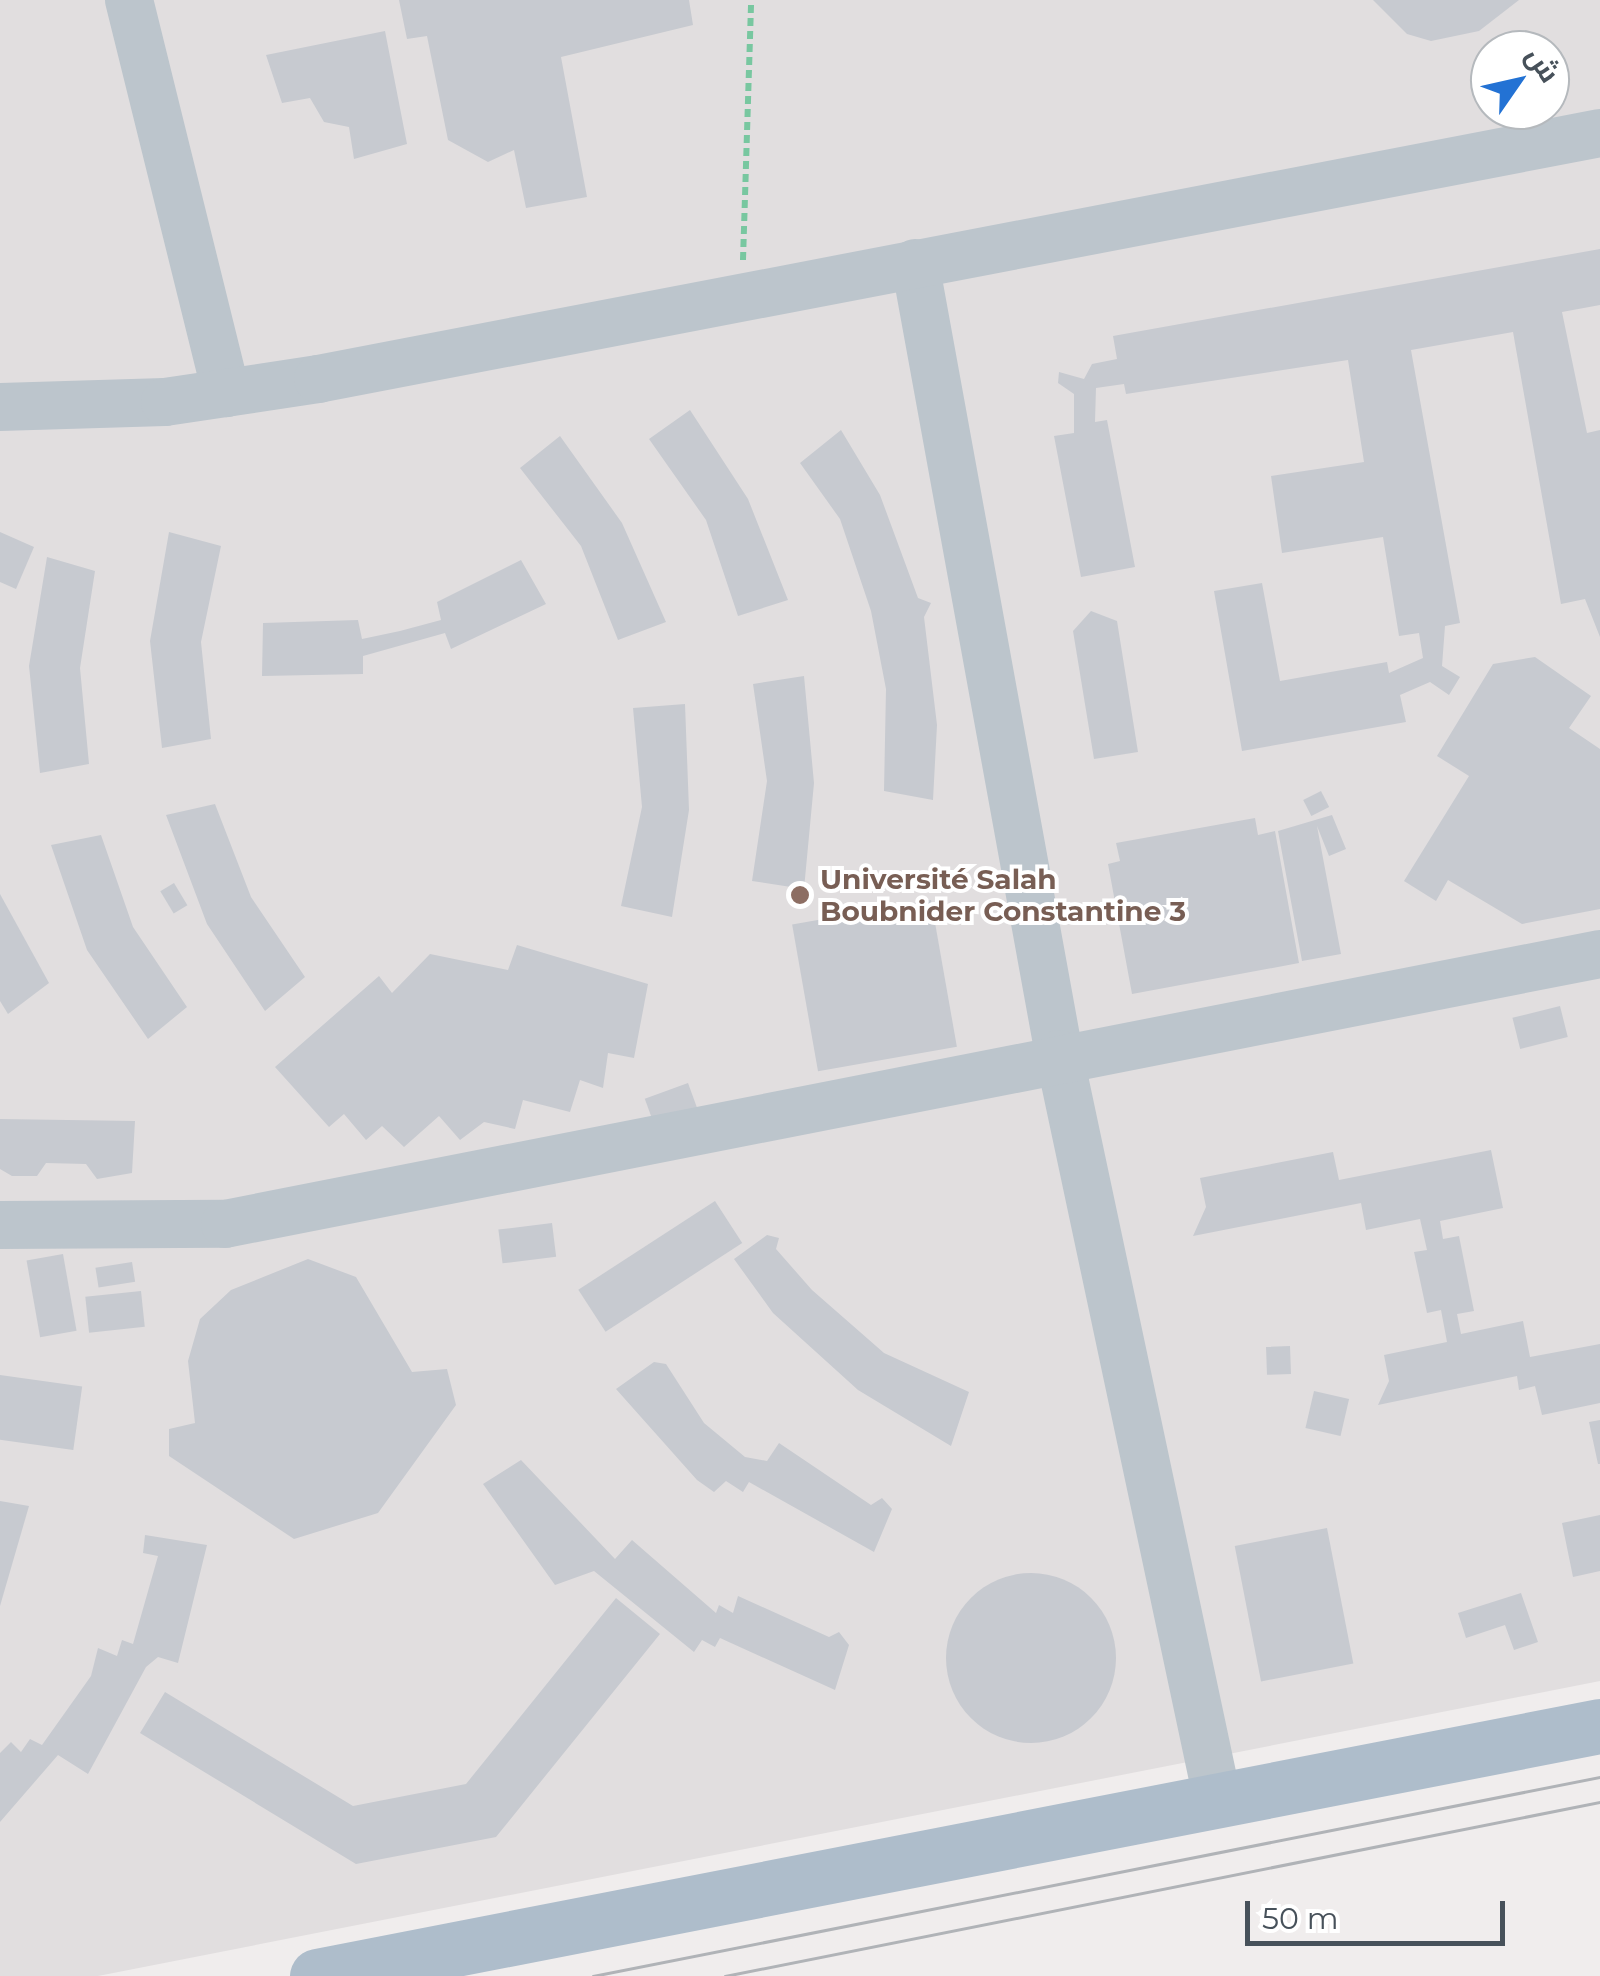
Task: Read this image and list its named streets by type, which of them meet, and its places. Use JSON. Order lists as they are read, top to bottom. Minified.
{"places":["Université Salah Boubnider Constantine 3"],"scale_bar":"50 m","north":"top right"}
